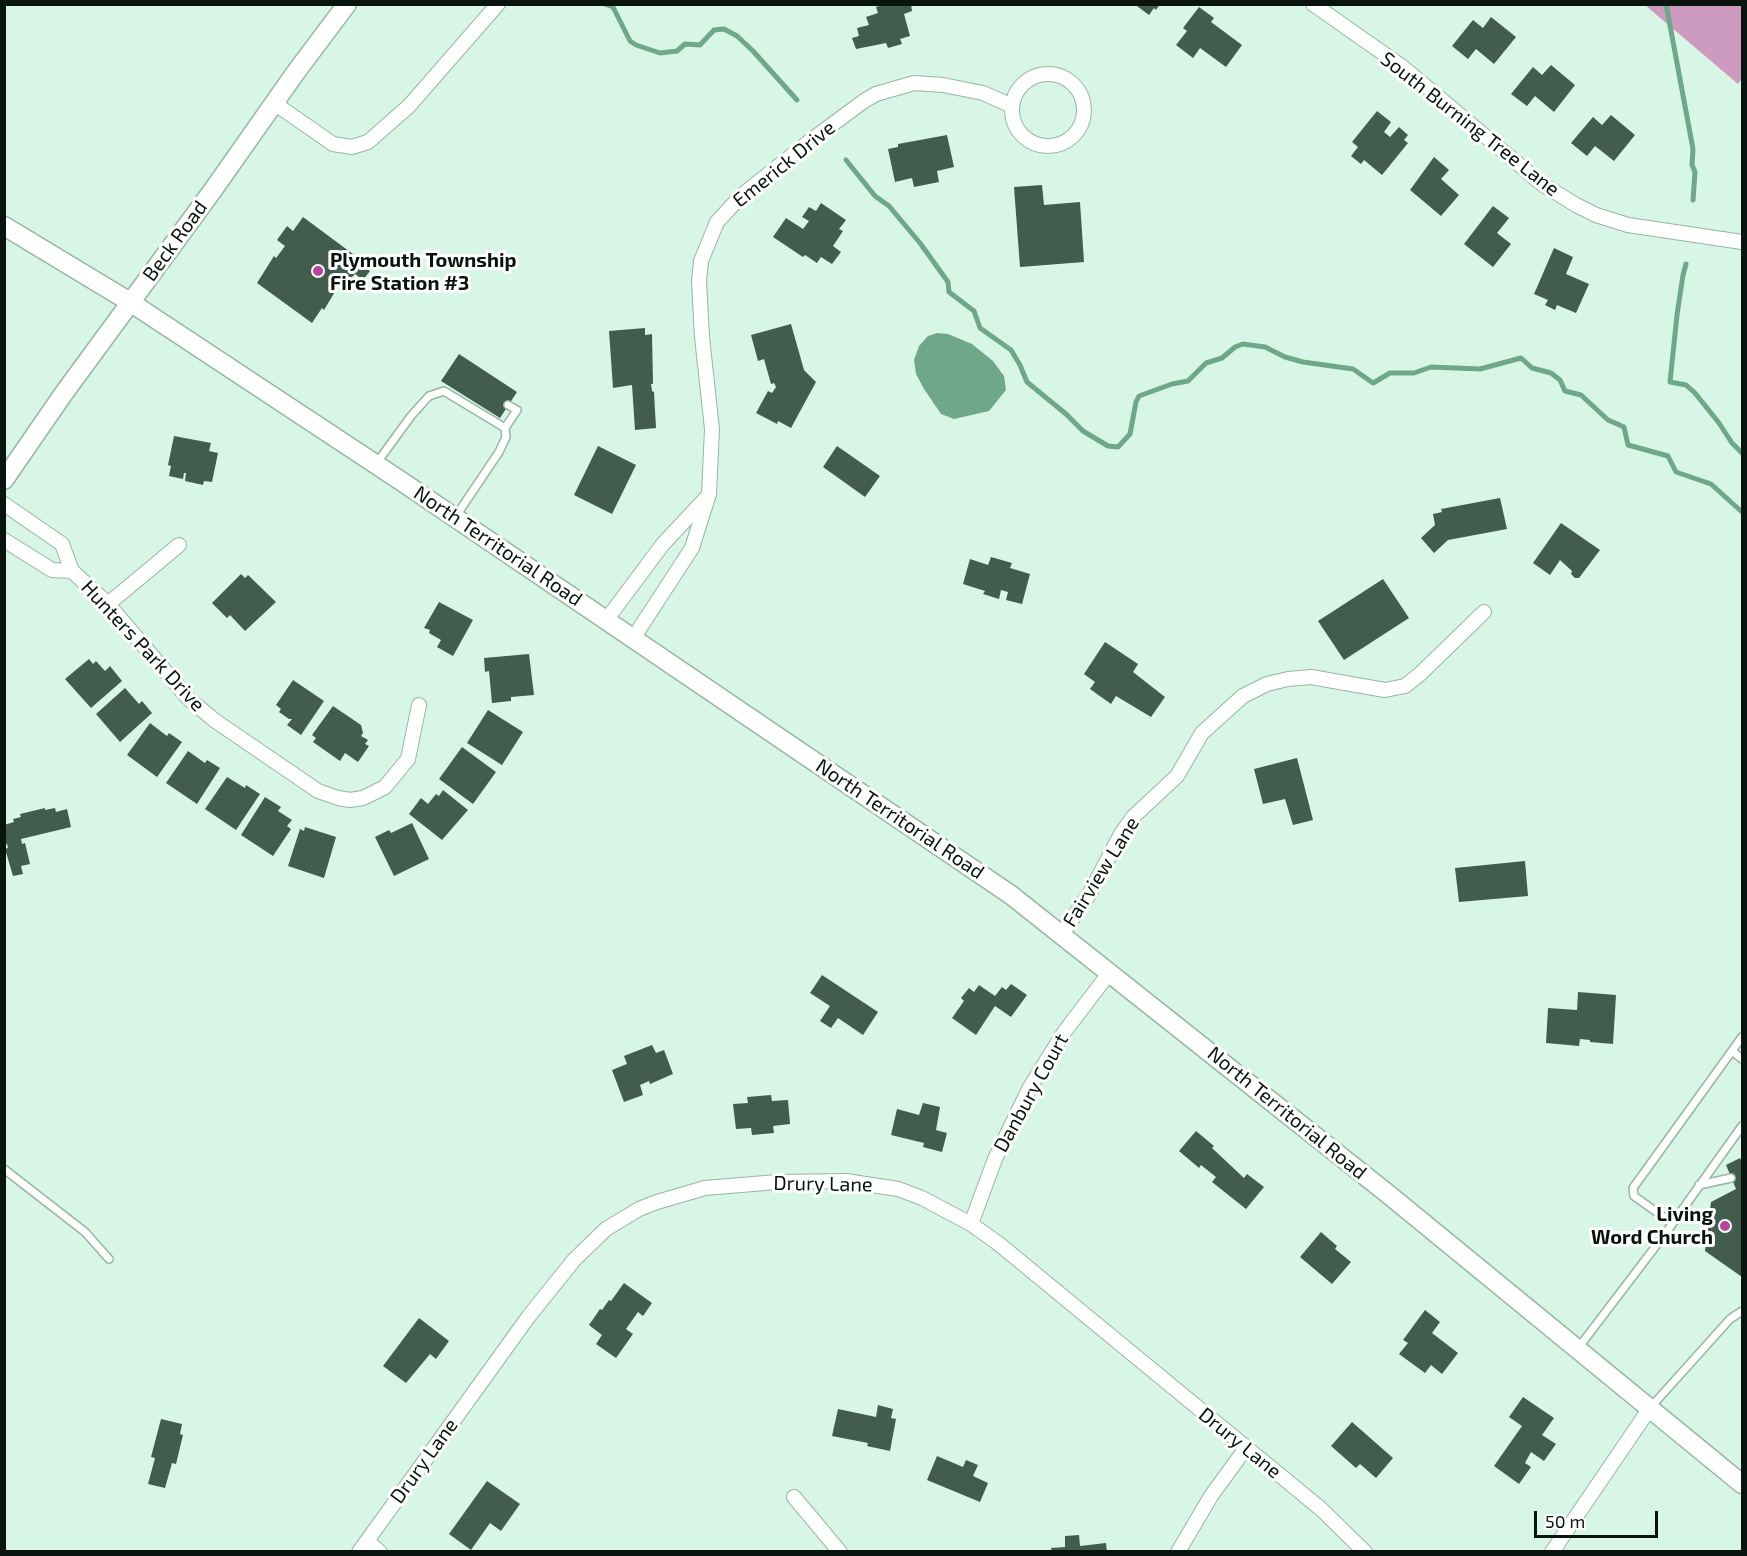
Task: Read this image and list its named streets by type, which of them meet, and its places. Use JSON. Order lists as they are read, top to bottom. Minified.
{"streets":{"main road":["Beck Road","North Territorial Road"],"street":["South Burning Tree Lane","Emerick Drive","Hunters Park Drive","Fairview Lane","Danbury Court","Drury Lane"]},"crossings":[["Emerick Drive","North Territorial Road"],["Beck Road","North Territorial Road"],["North Territorial Road","Fairview Lane"],["North Territorial Road","Danbury Court"],["Danbury Court","Drury Lane"]],"places":["Plymouth Township Fire Station #3","Living Word Church"],"scale_bar":"50 m"}
